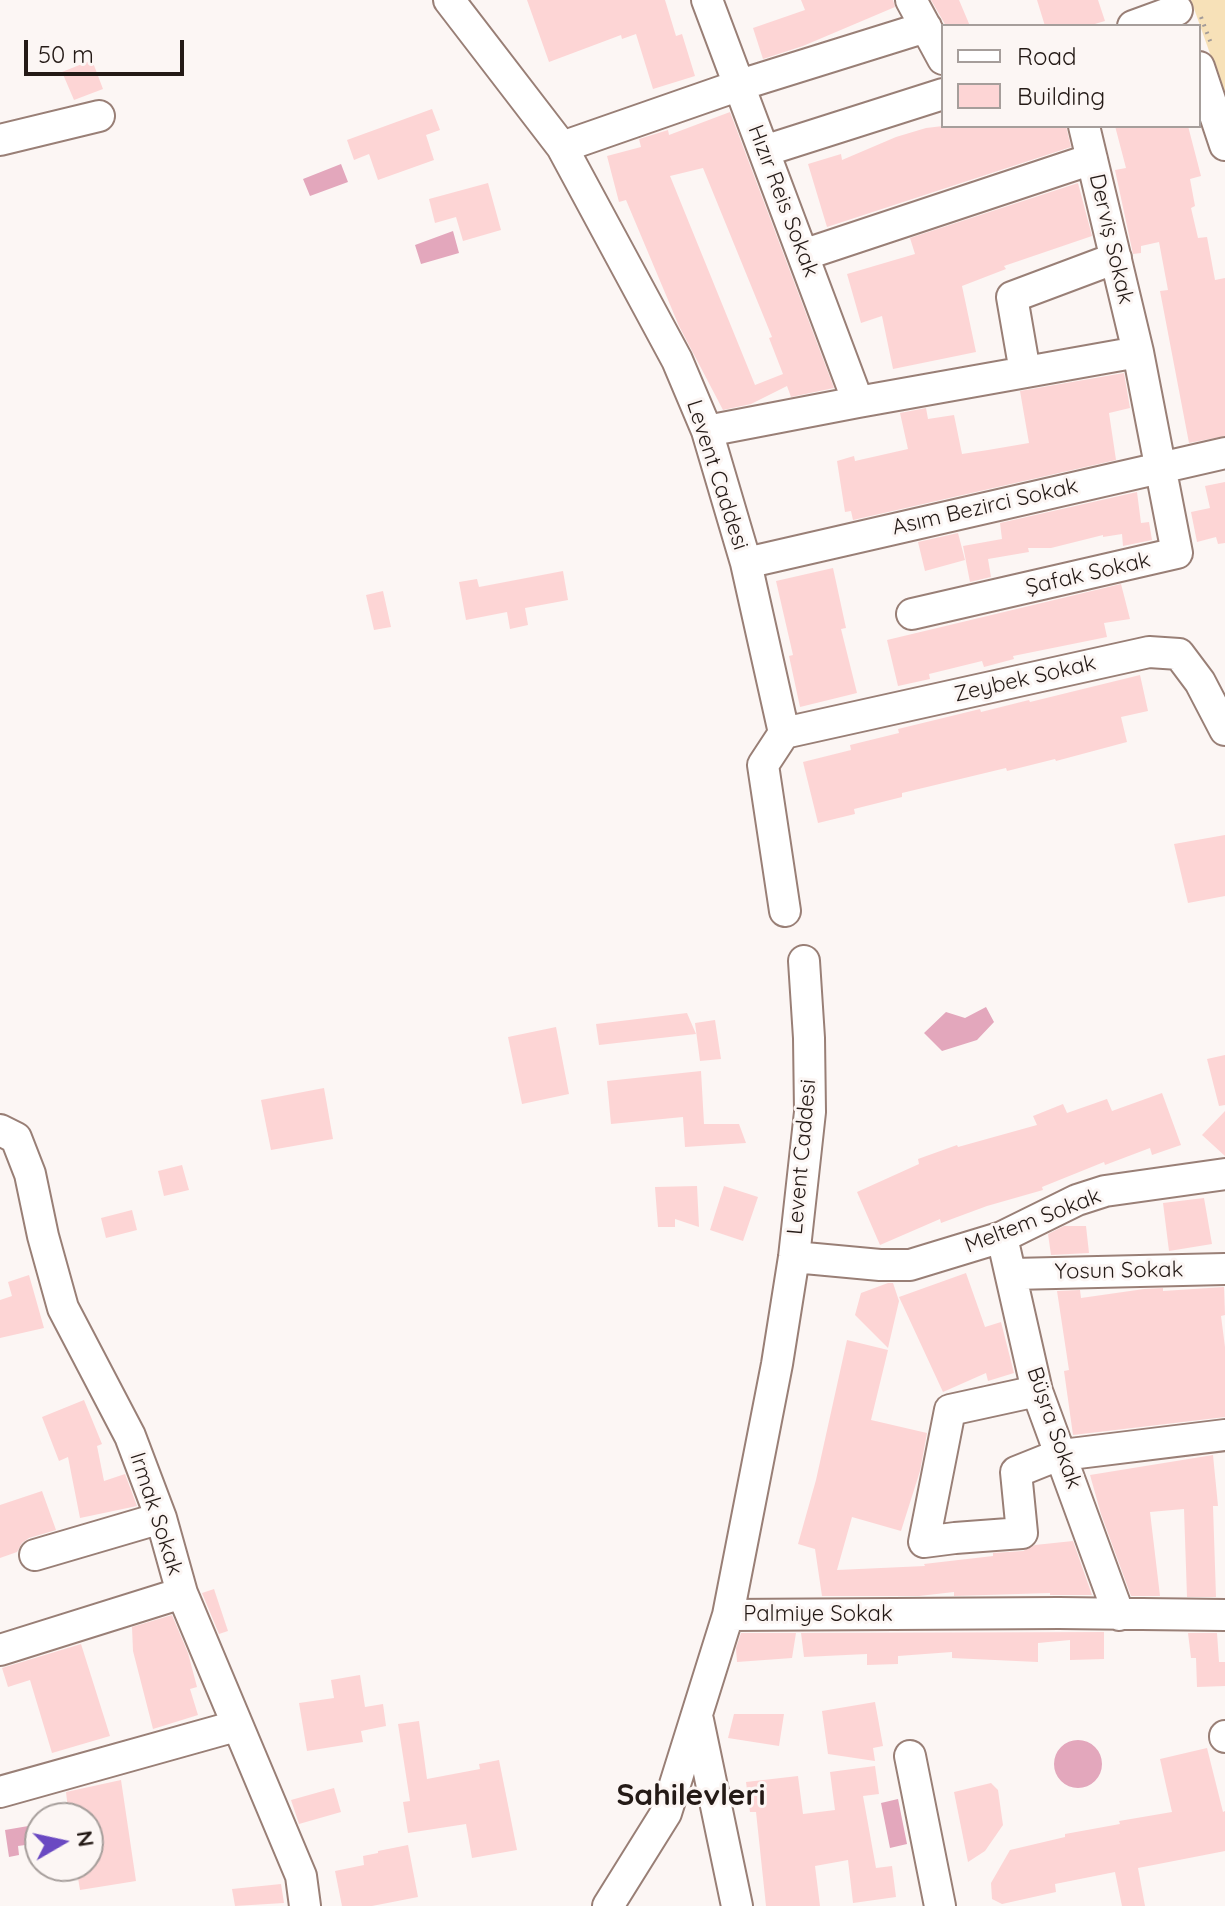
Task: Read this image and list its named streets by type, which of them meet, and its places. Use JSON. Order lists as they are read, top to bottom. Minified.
{"streets":{"street":["Hızır Reis Sokak","Derviş Sokak","Levent Caddesi","Asım Bezirci Sokak","Şafak Sokak","Zeybek Sokak","Meltem Sokak","Yosun Sokak","Büşra Sokak","Irmak Sokak","Palmiye Sokak"]},"crossings":[["Derviş Sokak","Asım Bezirci Sokak"],["Derviş Sokak","Şafak Sokak"],["Levent Caddesi","Asım Bezirci Sokak"],["Levent Caddesi","Zeybek Sokak"],["Levent Caddesi","Meltem Sokak"],["Levent Caddesi","Palmiye Sokak"],["Asım Bezirci Sokak","Şafak Sokak"],["Meltem Sokak","Büşra Sokak"],["Yosun Sokak","Büşra Sokak"],["Büşra Sokak","Palmiye Sokak"]],"districts":["Sahilevleri"],"legend":["Road","Building"],"scale_bar":"50 m","north":"right"}
